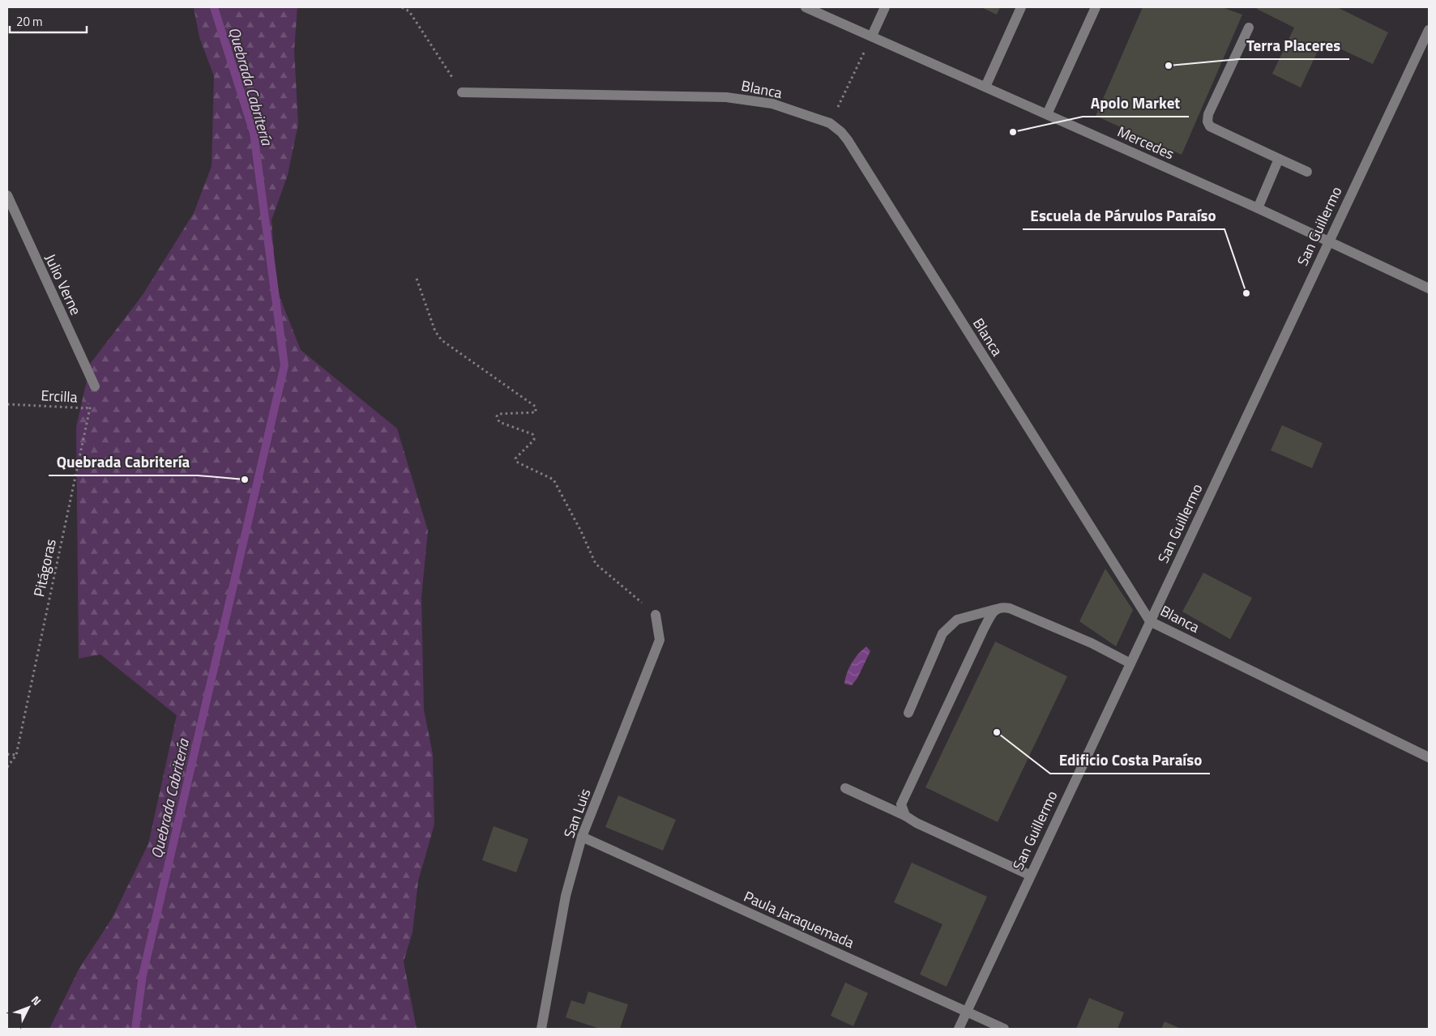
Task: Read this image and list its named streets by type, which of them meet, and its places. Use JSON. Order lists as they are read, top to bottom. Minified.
{"streets":{"street":["Blanca","Mercedes","San Guillermo","Julio Verne","San Luis","Paula Jaraquemada"],"path":["Ercilla","Pitágoras"]},"crossings":[["Blanca","San Guillermo"],["Mercedes","San Guillermo"],["San Guillermo","Paula Jaraquemada"],["Julio Verne","Ercilla"],["Julio Verne","Pitágoras"],["Ercilla","Pitágoras"],["San Luis","Paula Jaraquemada"]],"water":["Quebrada Cabritería"],"places":["Terra Placeres","Apolo Market","Escuela de Párvulos Paraíso","Quebrada Cabritería","Edificio Costa Paraíso"],"scale_bar":"20 m","north":"top right"}
